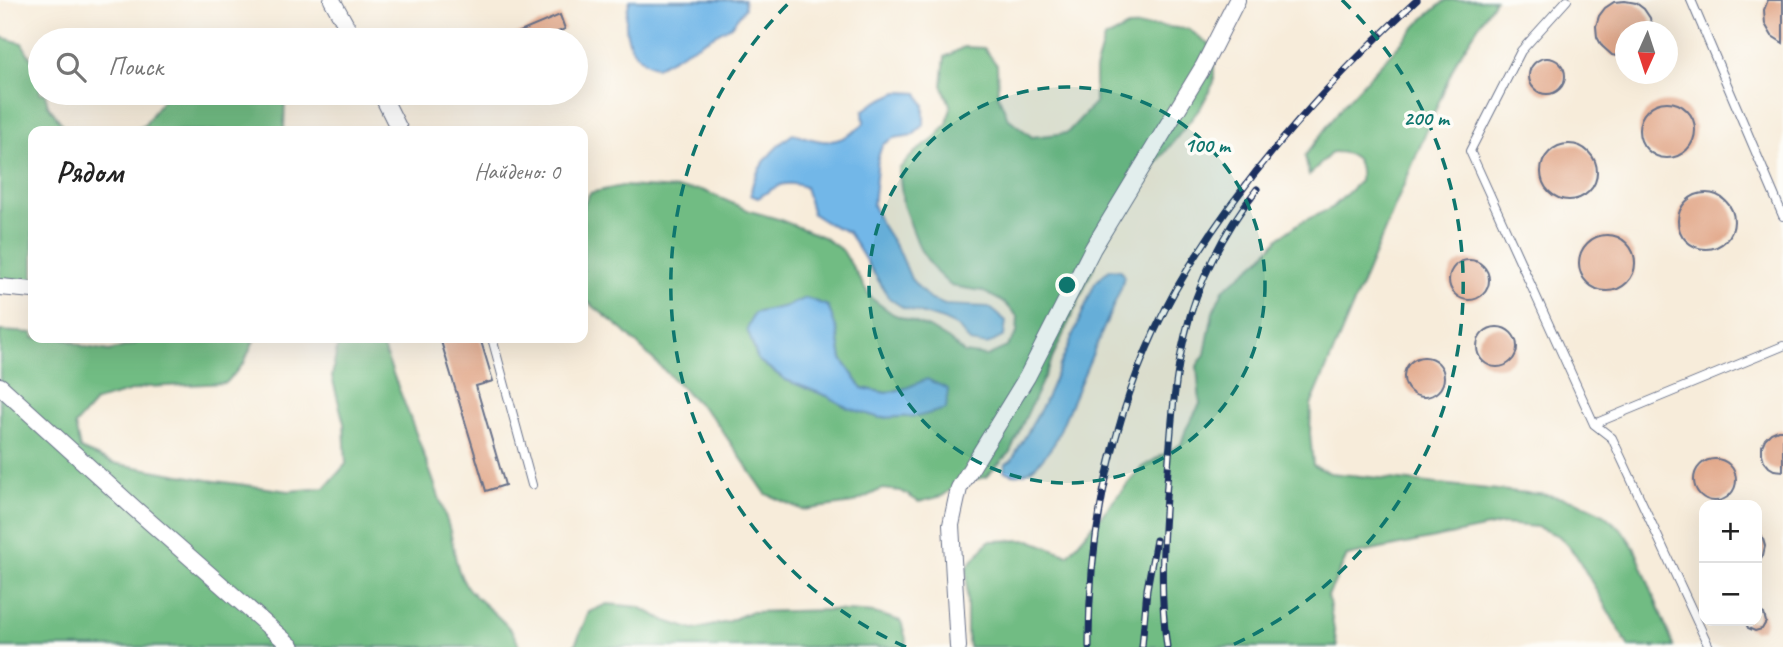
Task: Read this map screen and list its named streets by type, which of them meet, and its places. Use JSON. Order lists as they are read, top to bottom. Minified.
{"north":"bottom","page":{"search":"Поиск","heading":["Рядом","Найдено: 0"],"map_buttons":["+","−"]},"rings":["200 m","100 m"]}
